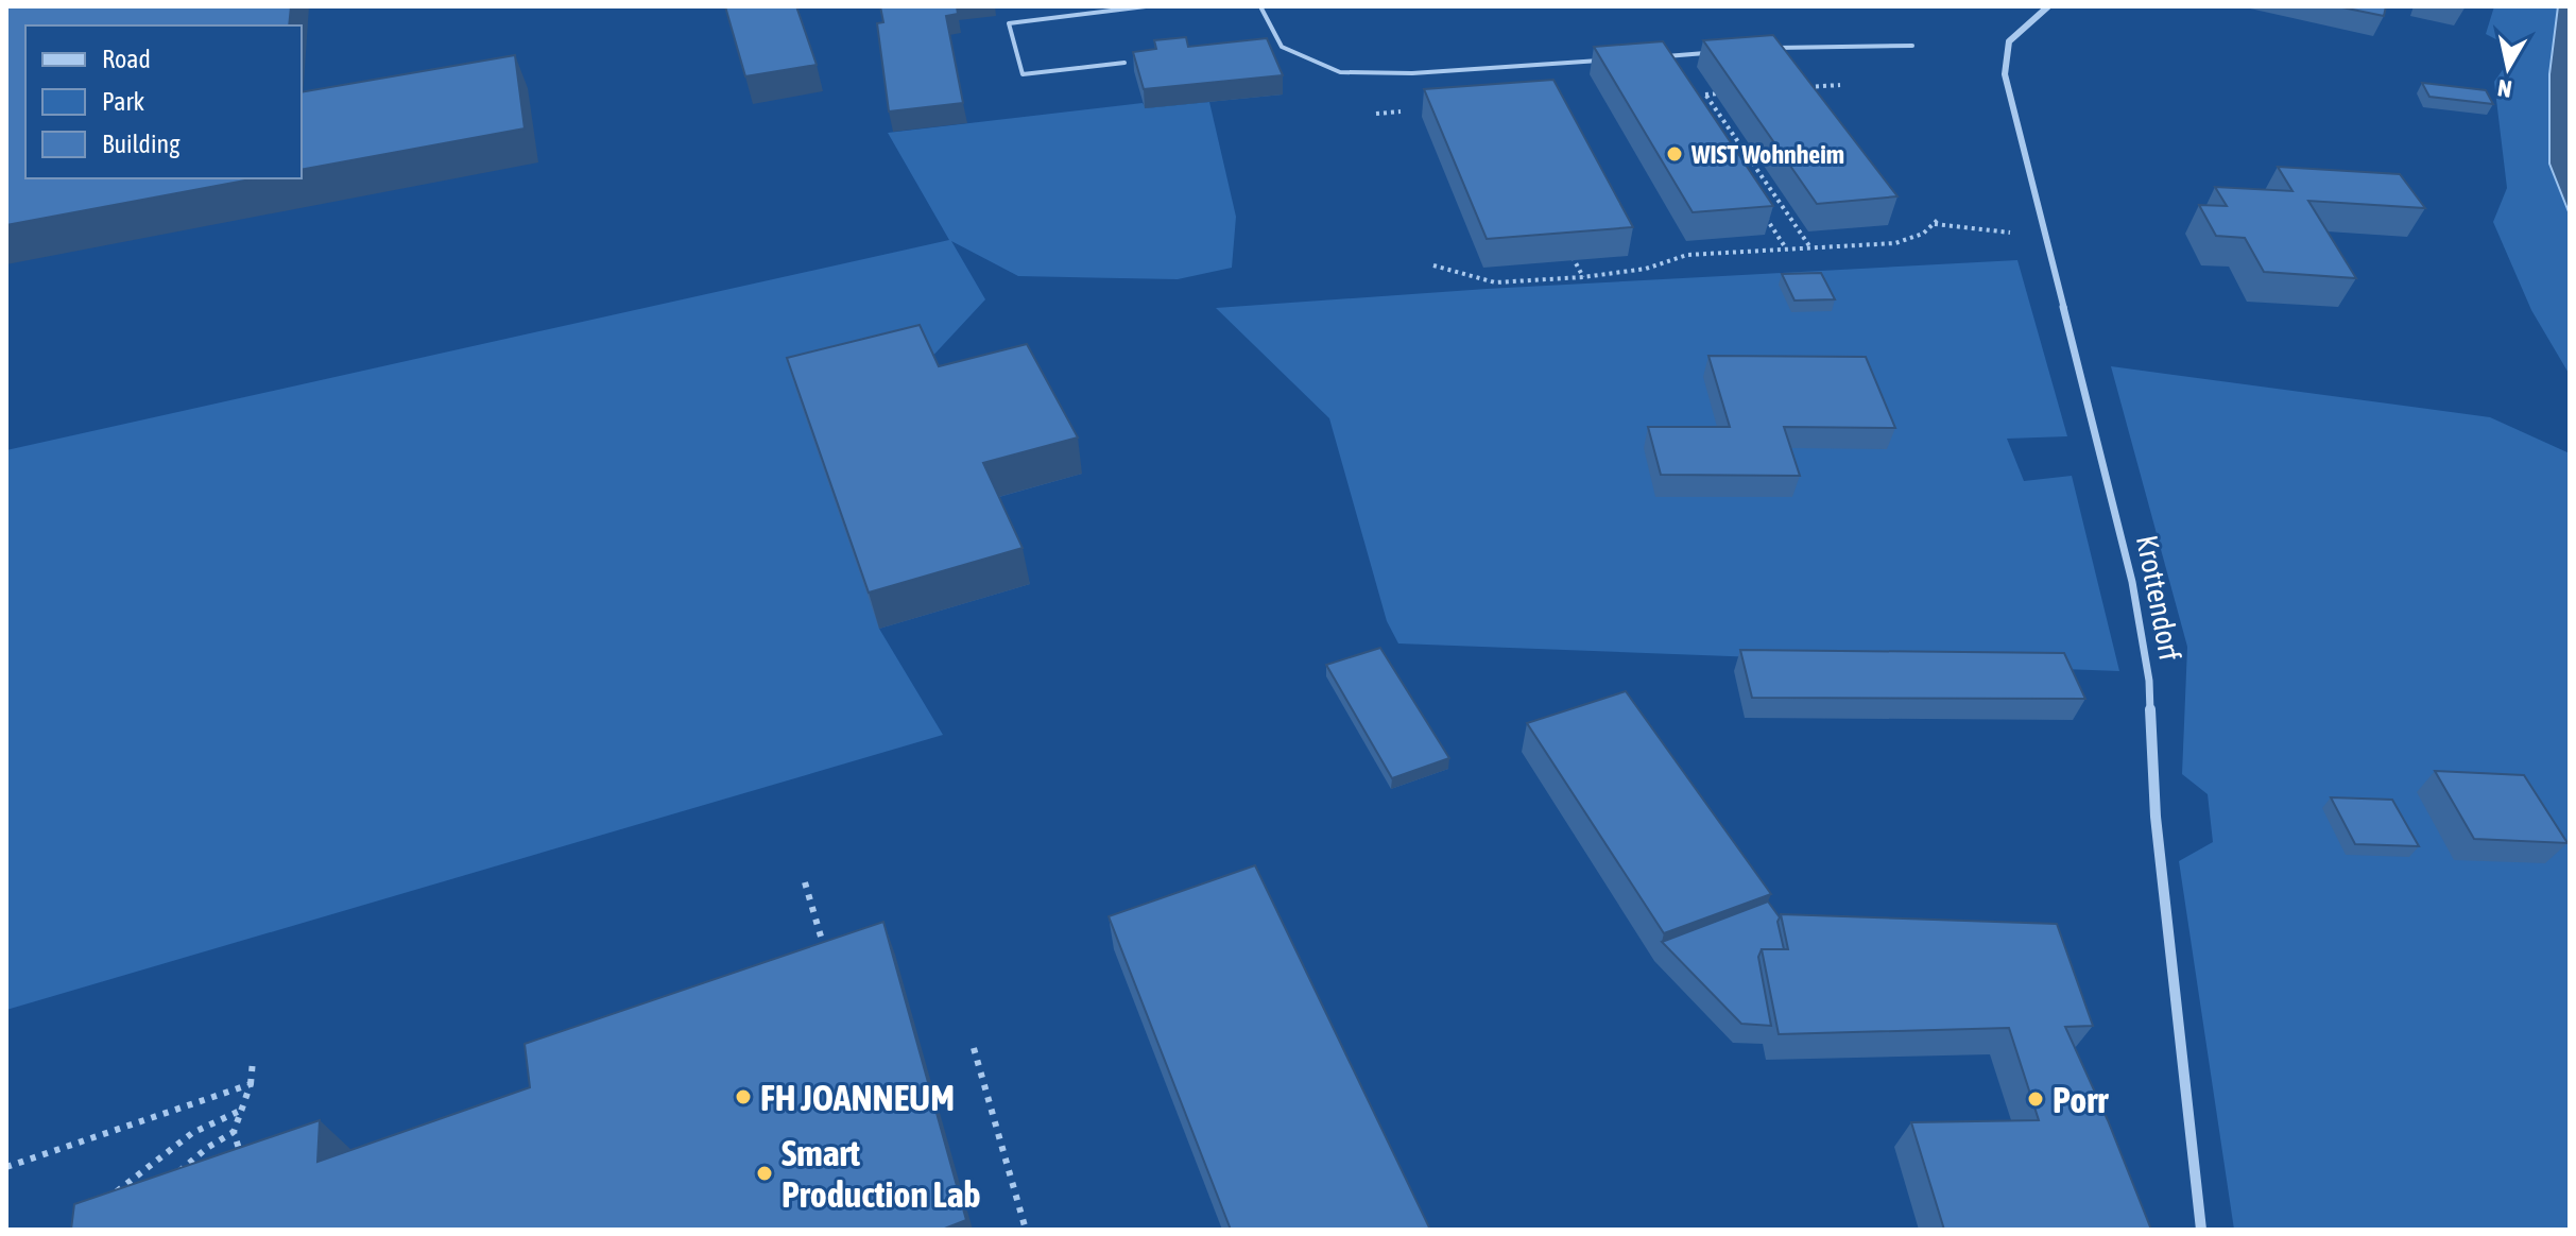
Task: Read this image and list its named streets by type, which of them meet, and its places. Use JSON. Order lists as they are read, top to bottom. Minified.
{"streets":{"street":["Krottendorf"]},"places":["WIST Wohnheim","FH JOANNEUM","Porr","Smart Production Lab"],"legend":["Road","Park","Building"],"north":"bottom"}
